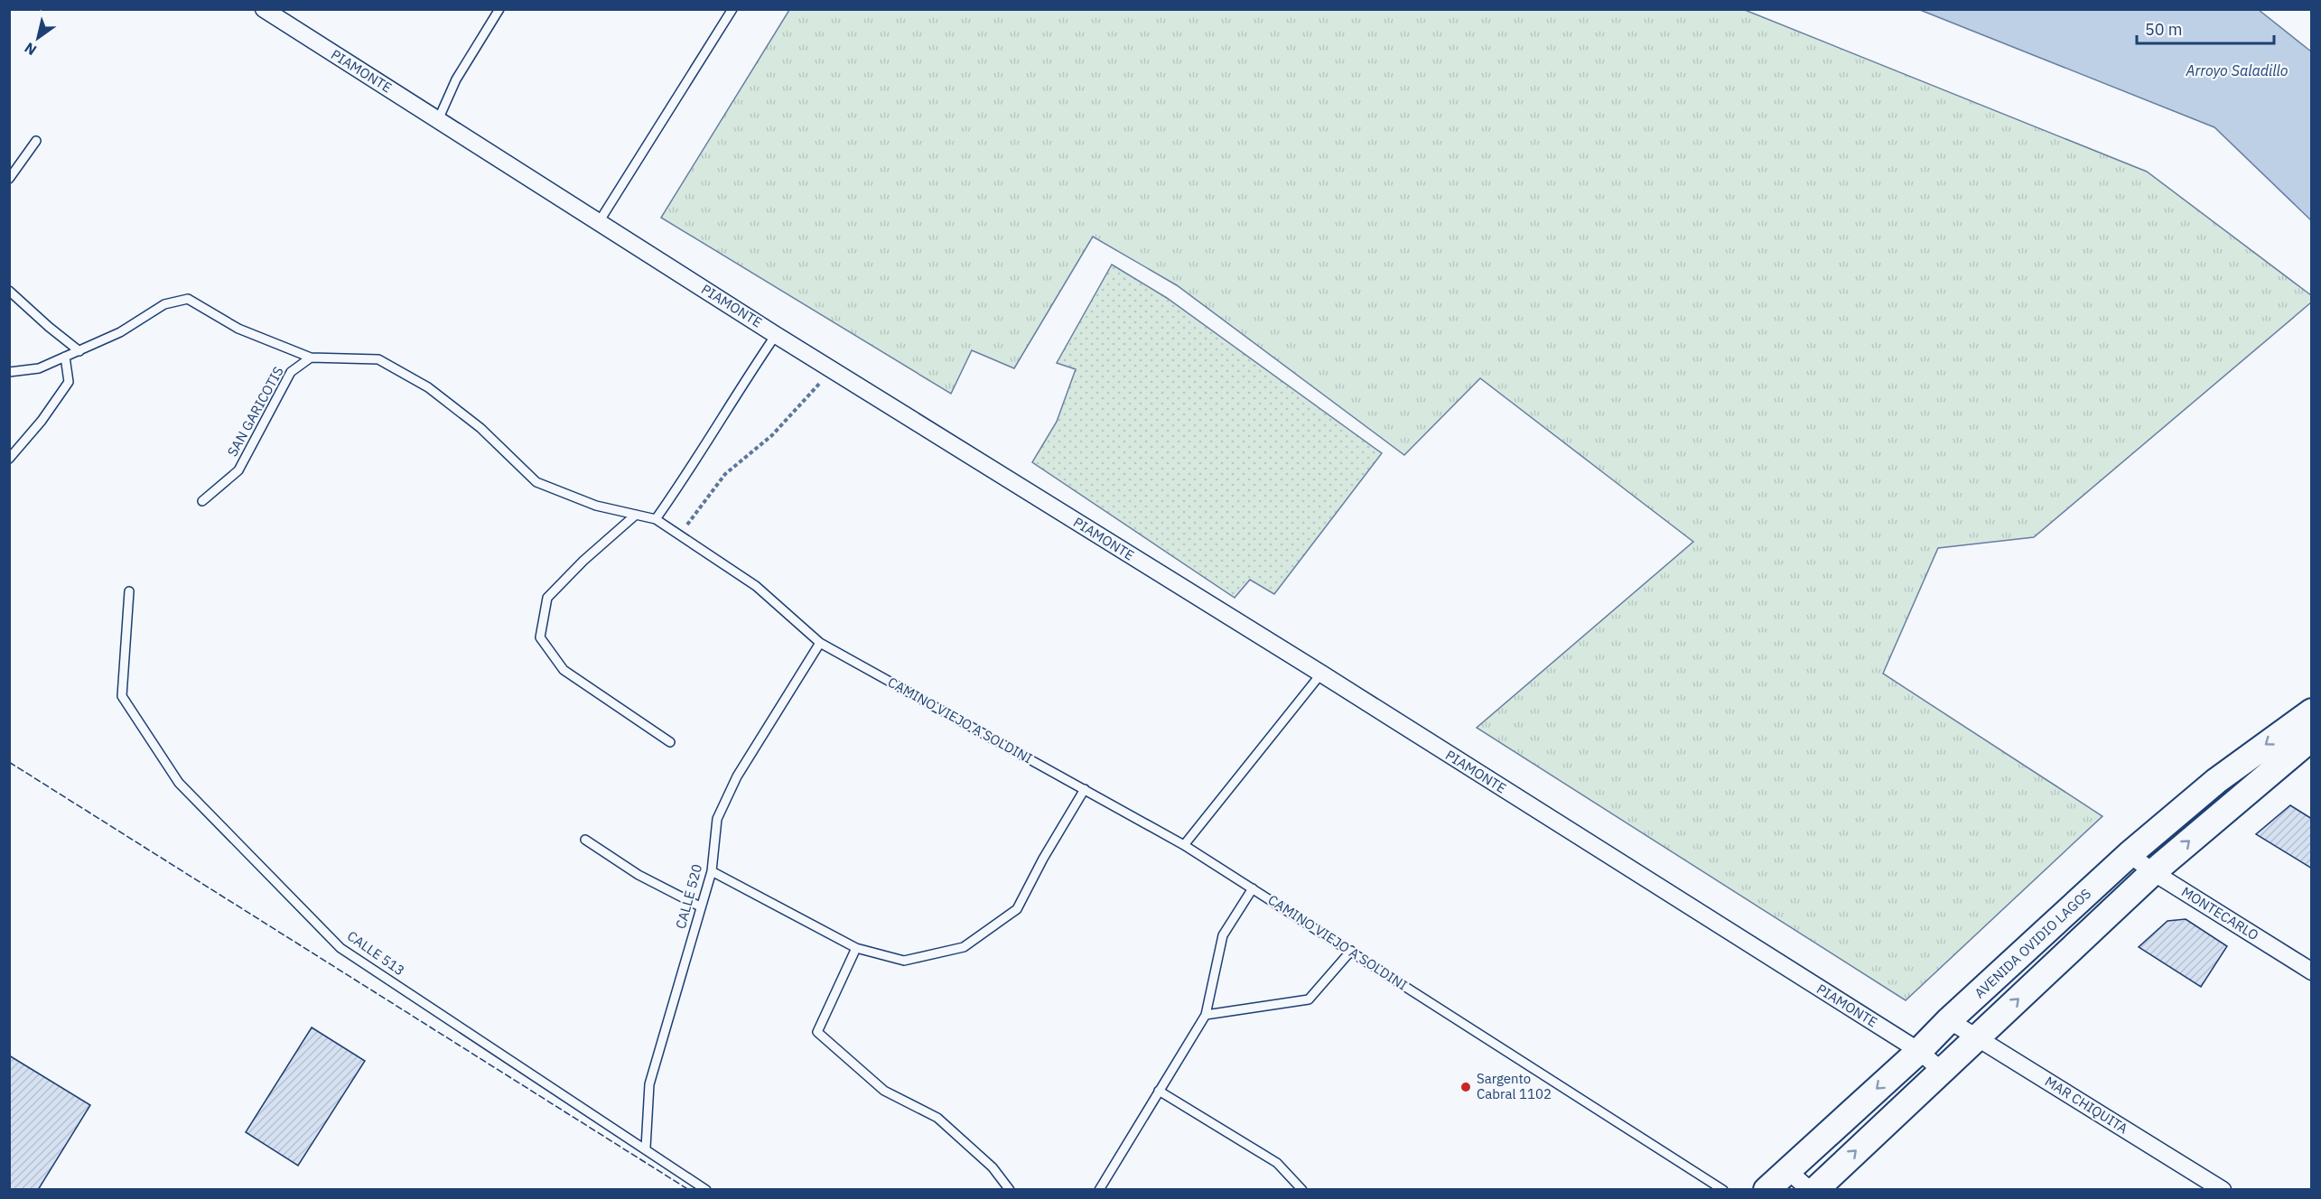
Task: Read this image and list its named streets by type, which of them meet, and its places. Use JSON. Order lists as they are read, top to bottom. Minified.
{"streets":{"main road":["AVENIDA OVIDIO LAGOS"],"street":["PIAMONTE","MONTECARLO","MAR CHIQUITA"],"lane":["SAN GARICOTIS","CAMINO VIEJO A SOLDINI","CALLE 520","CALLE 513"]},"crossings":[["PIAMONTE","AVENIDA OVIDIO LAGOS"],["SAN GARICOTIS","CAMINO VIEJO A SOLDINI"],["CAMINO VIEJO A SOLDINI","CALLE 520"],["CALLE 520","CALLE 513"],["MONTECARLO","AVENIDA OVIDIO LAGOS"],["AVENIDA OVIDIO LAGOS","MAR CHIQUITA"]],"water":["Arroyo Saladillo"],"places":["Sargento Cabral 1102"],"scale_bar":"50 m","north":"bottom left"}
